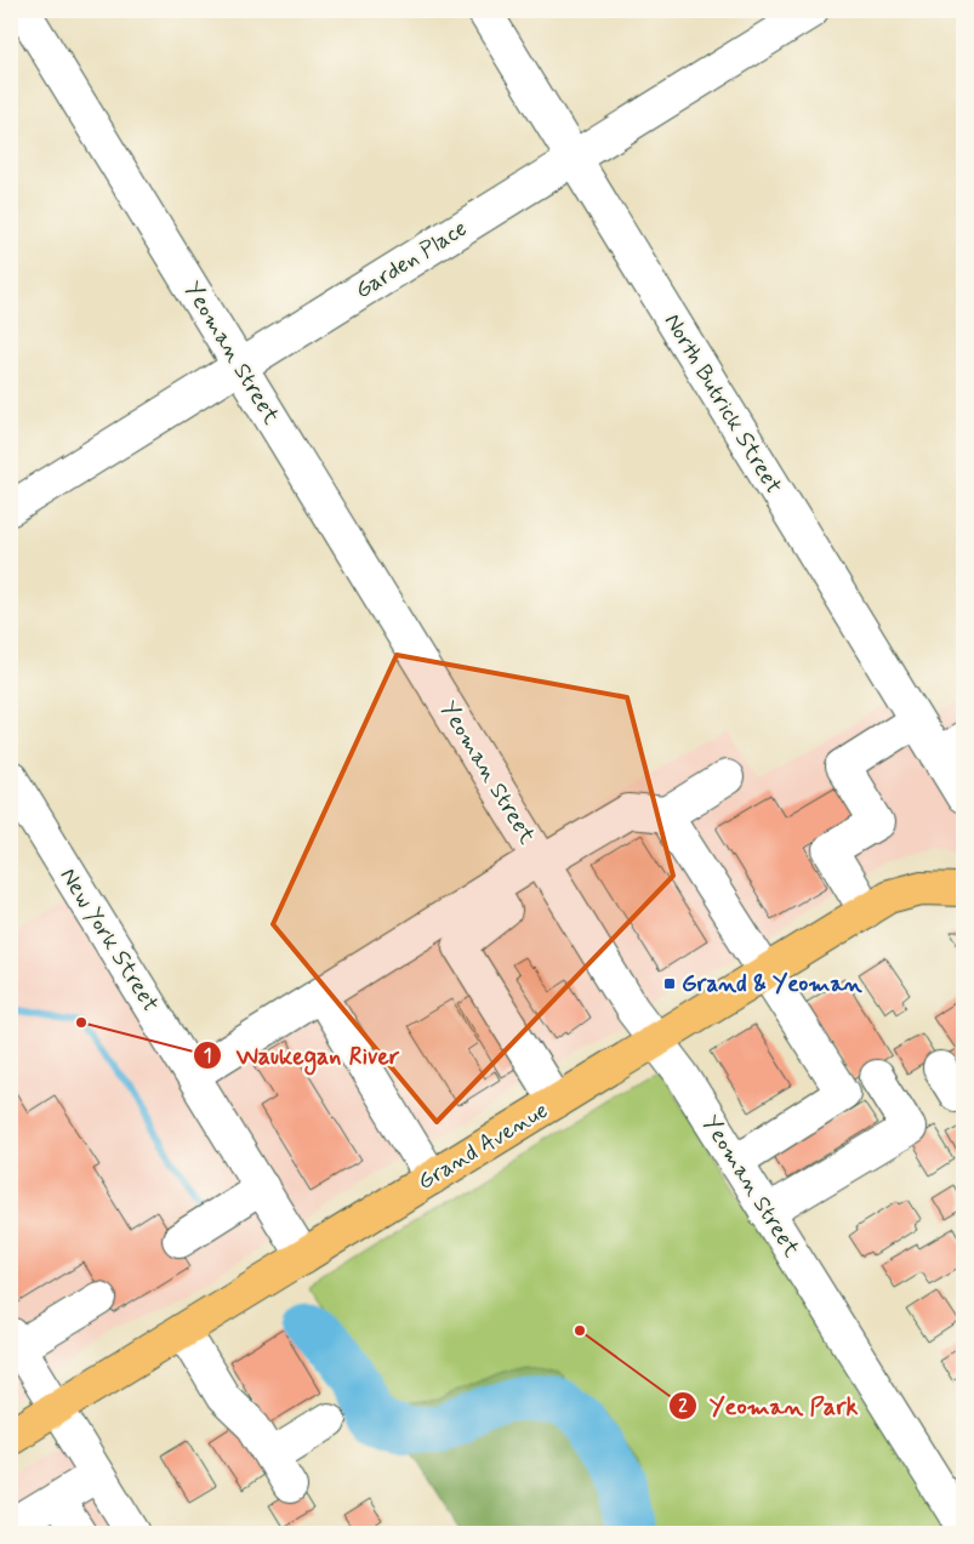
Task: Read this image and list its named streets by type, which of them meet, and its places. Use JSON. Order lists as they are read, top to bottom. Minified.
{"streets":{"main road":["Grand Avenue"],"street":["Garden Place","Yeoman Street","North Butrick Street","New York Street"]},"crossings":[["Garden Place","Yeoman Street"],["Garden Place","North Butrick Street"],["Yeoman Street","Grand Avenue"],["New York Street","Grand Avenue"]],"places":{"transit":["Grand & Yeoman"],"other":["Waukegan River","Yeoman Park"]}}
